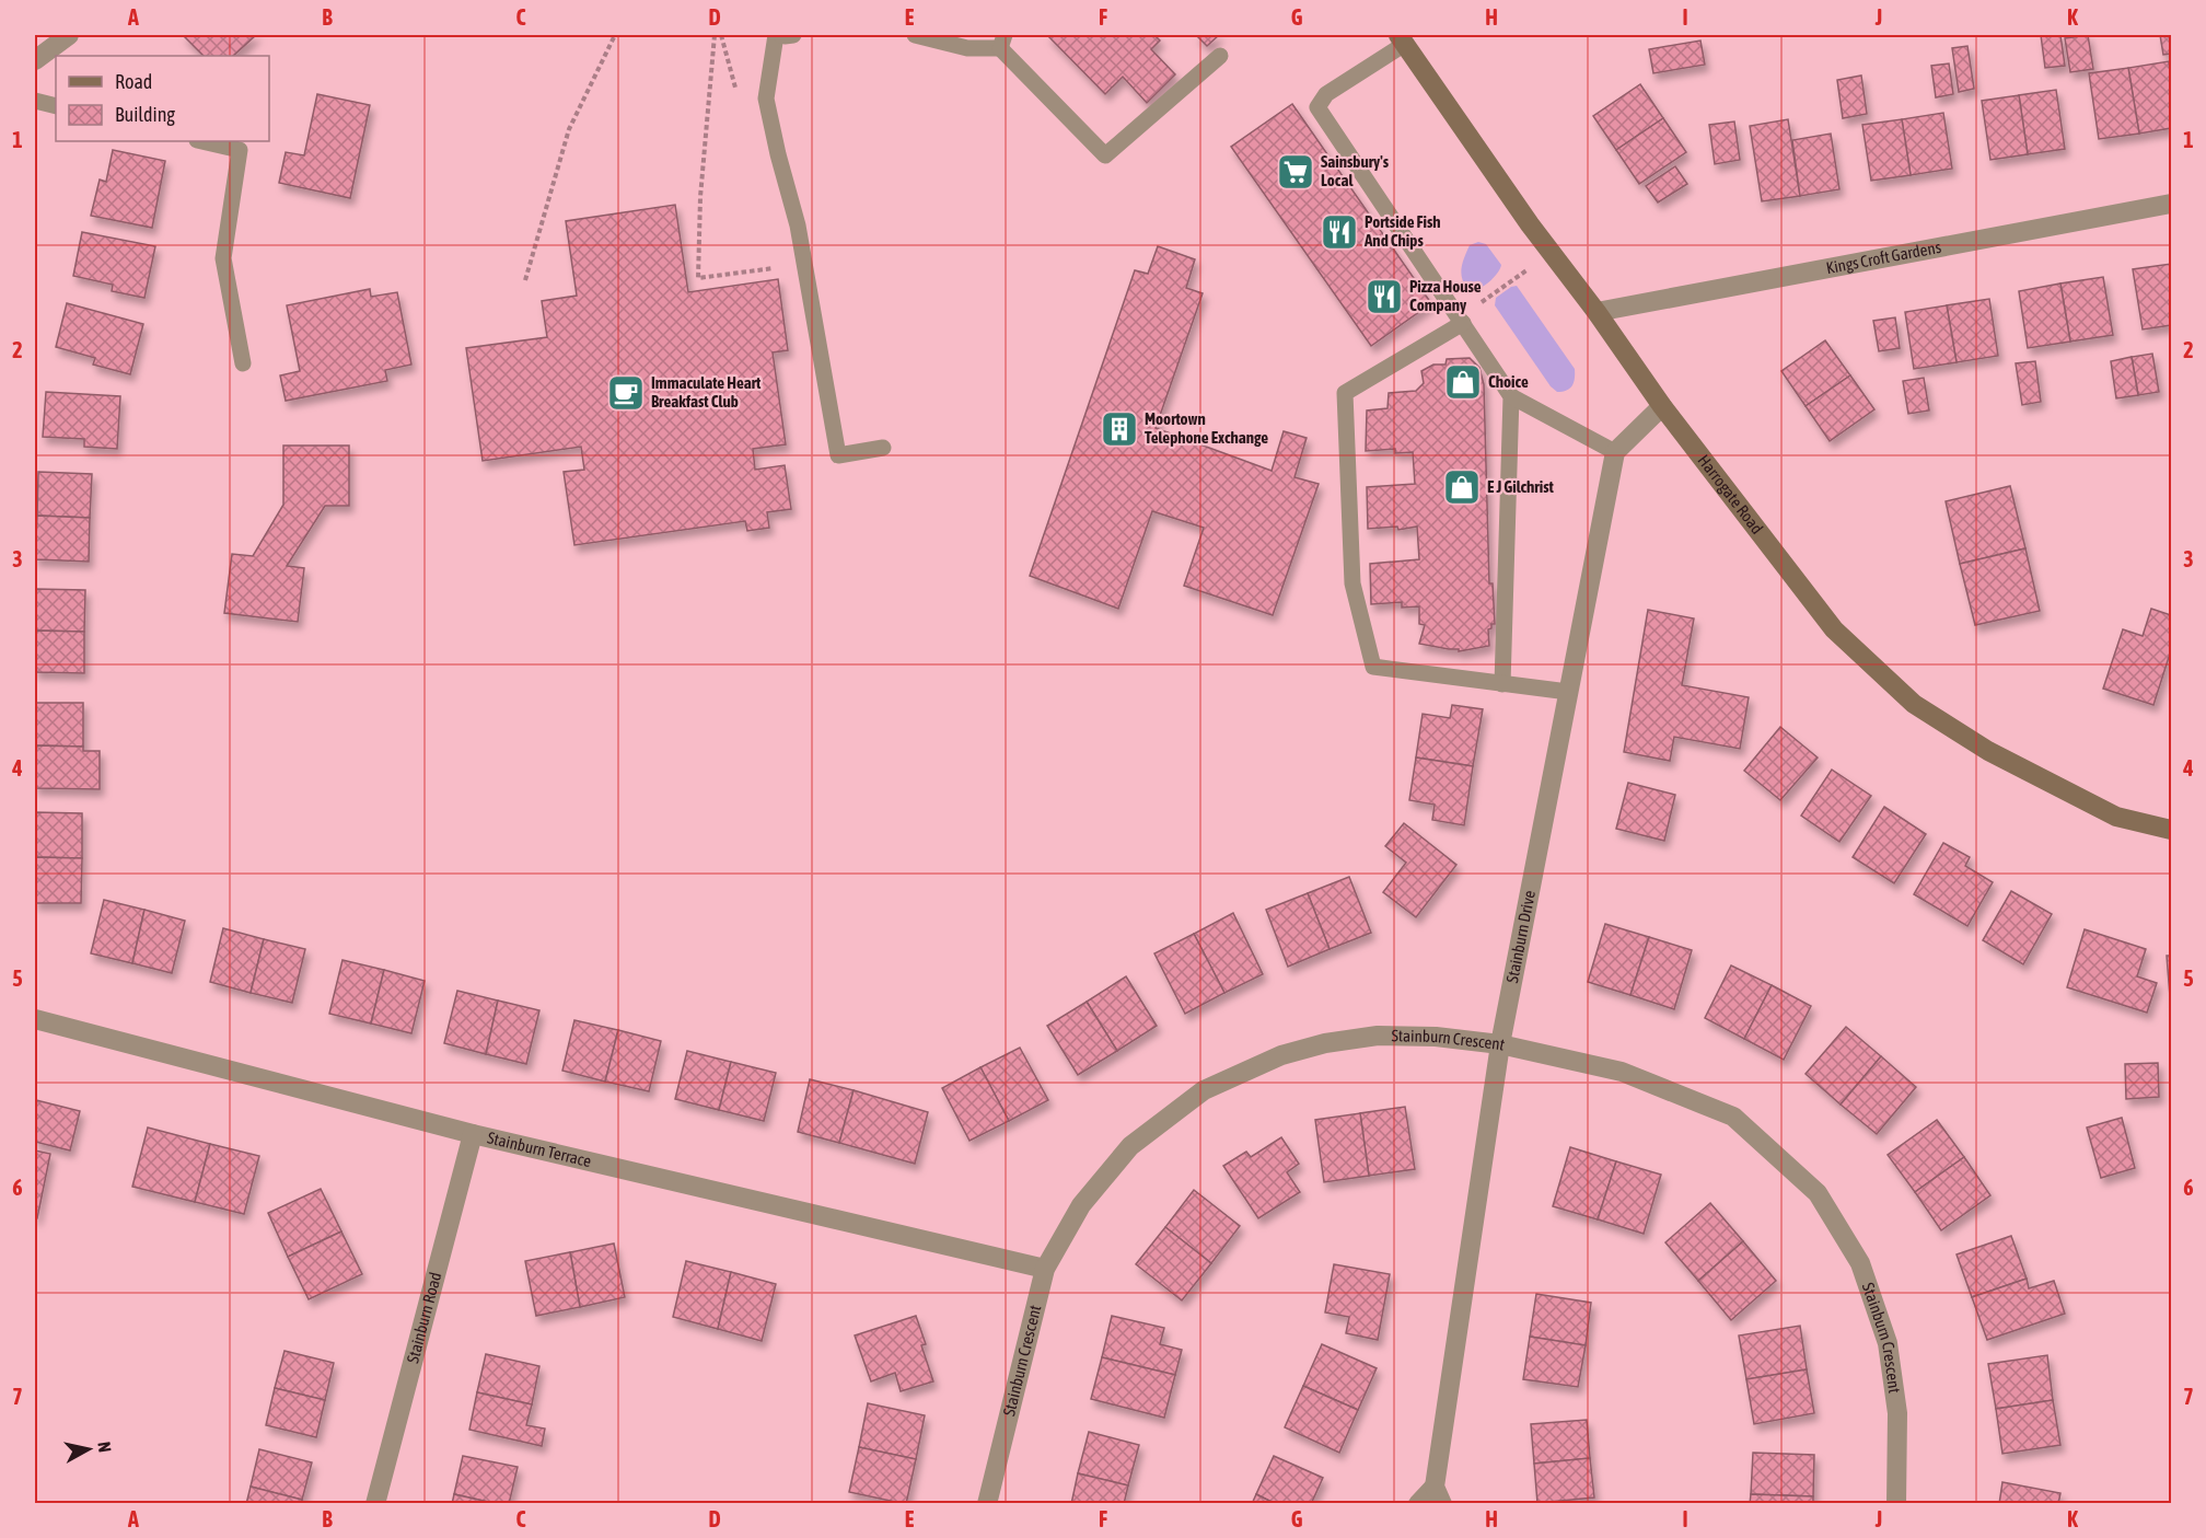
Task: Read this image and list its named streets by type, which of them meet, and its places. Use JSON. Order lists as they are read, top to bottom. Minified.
{"streets":{"street":["Kings Croft Gardens","Harrogate Road","Stainburn Drive","Stainburn Crescent","Stainburn Terrace","Stainburn Road"]},"crossings":[["Kings Croft Gardens","Harrogate Road"],["Stainburn Drive","Stainburn Crescent"],["Stainburn Crescent","Stainburn Terrace"],["Stainburn Terrace","Stainburn Road"]],"places":{"supermarket":["Sainsbury's Local"],"restaurant":["Portside Fish And Chips","Pizza House Company"],"shop":["Choice","E J Gilchrist"],"cafe":["Immaculate Heart Breakfast Club"],"building":["Moortown Telephone Exchange"]},"legend":["Road","Building"],"north":"right","grid":{"columns":["A","B","C","D","E","F","G","H","I","J","K"],"rows":["1","2","3","4","5","6","7"]}}
